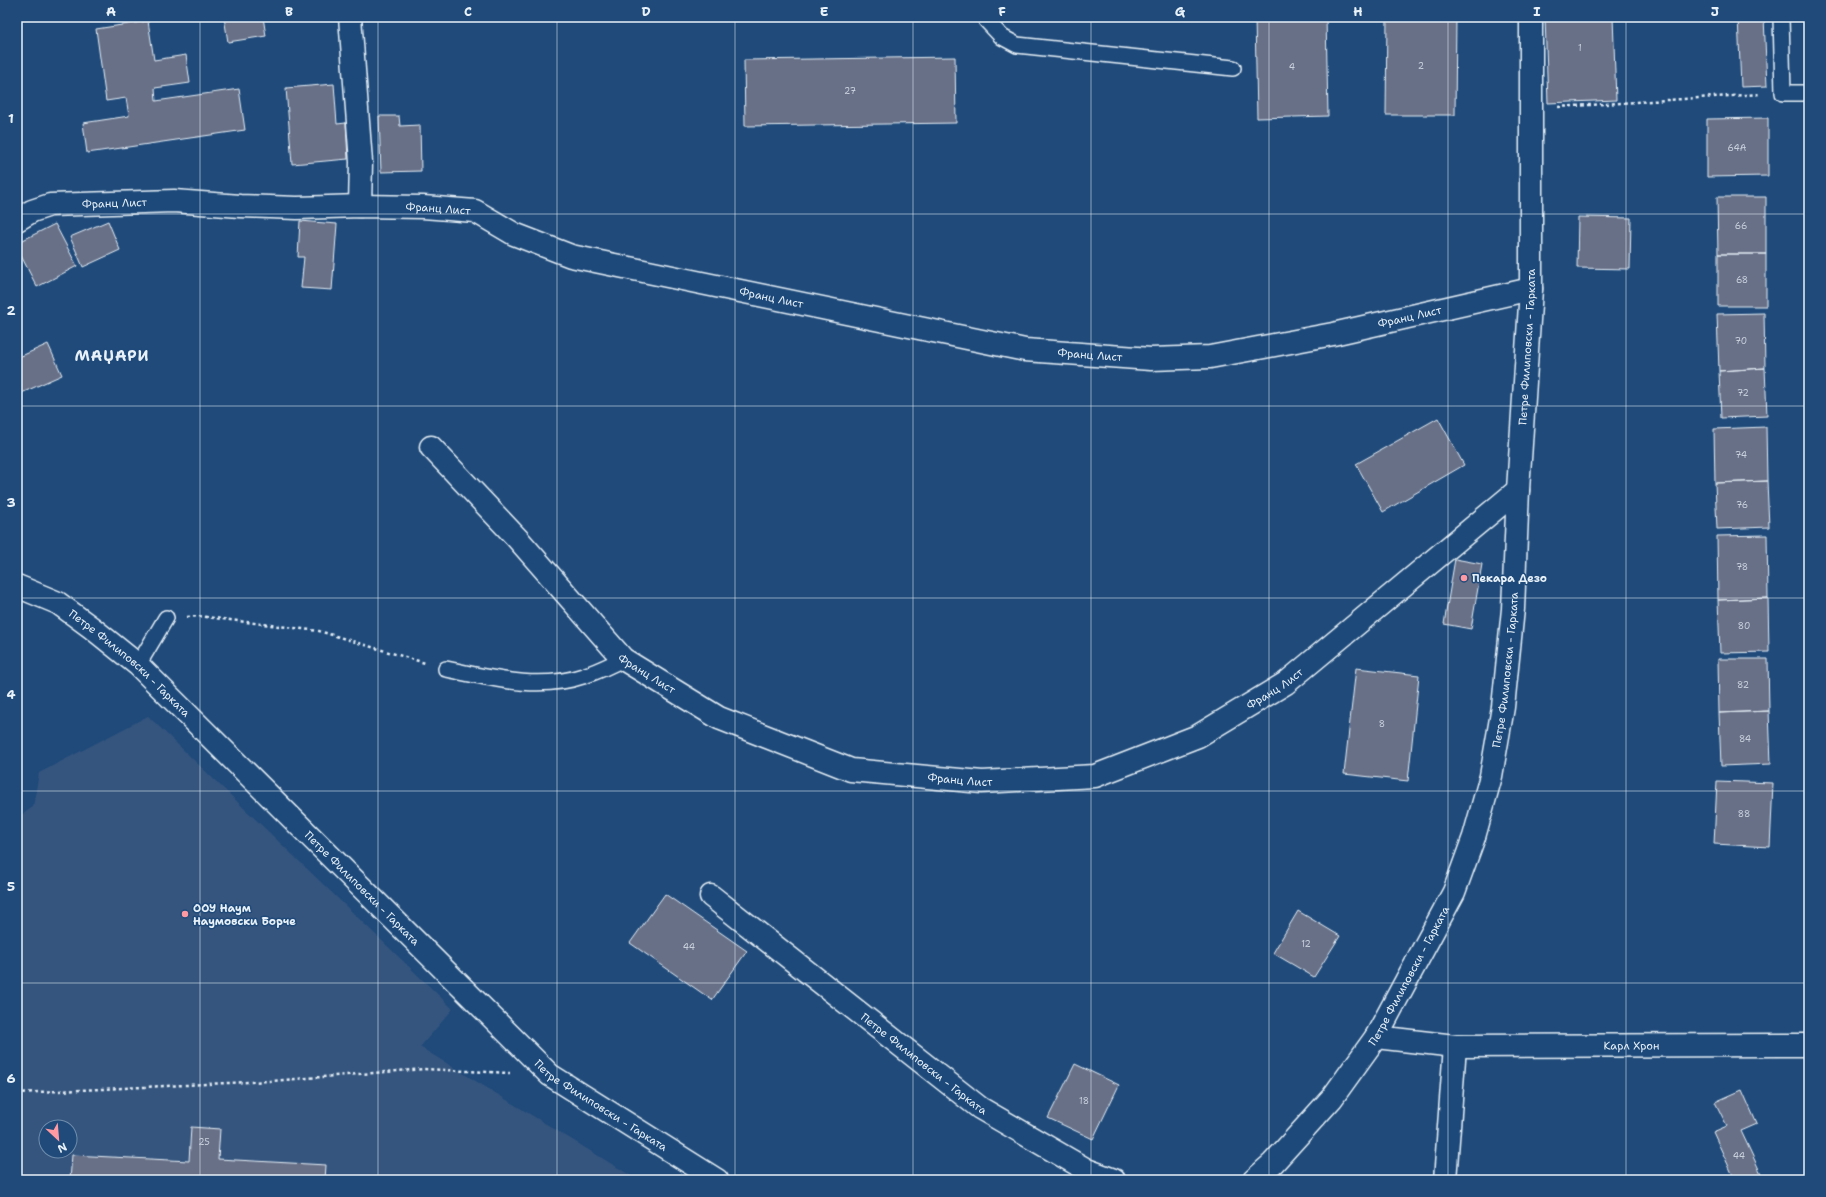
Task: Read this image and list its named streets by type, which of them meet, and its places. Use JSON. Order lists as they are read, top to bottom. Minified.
{"streets":{"street":["Франц Лист","Петре Филиповски - Гарката","Карл Хрон"]},"crossings":[["Франц Лист","Петре Филиповски - Гарката"],["Петре Филиповски - Гарката","Карл Хрон"]],"districts":["МАЏАРИ"],"places":["Пекара Дезо","ООУ Наум Наумовски Борче"],"house_numbers":["1","2","4","27","64А","66","68","70","72","74","76","78","80","82","8","84","88","12","44","18","25","44"],"north":"bottom right","grid":{"columns":["A","B","C","D","E","F","G","H","I","J"],"rows":["1","2","3","4","5","6"]}}
